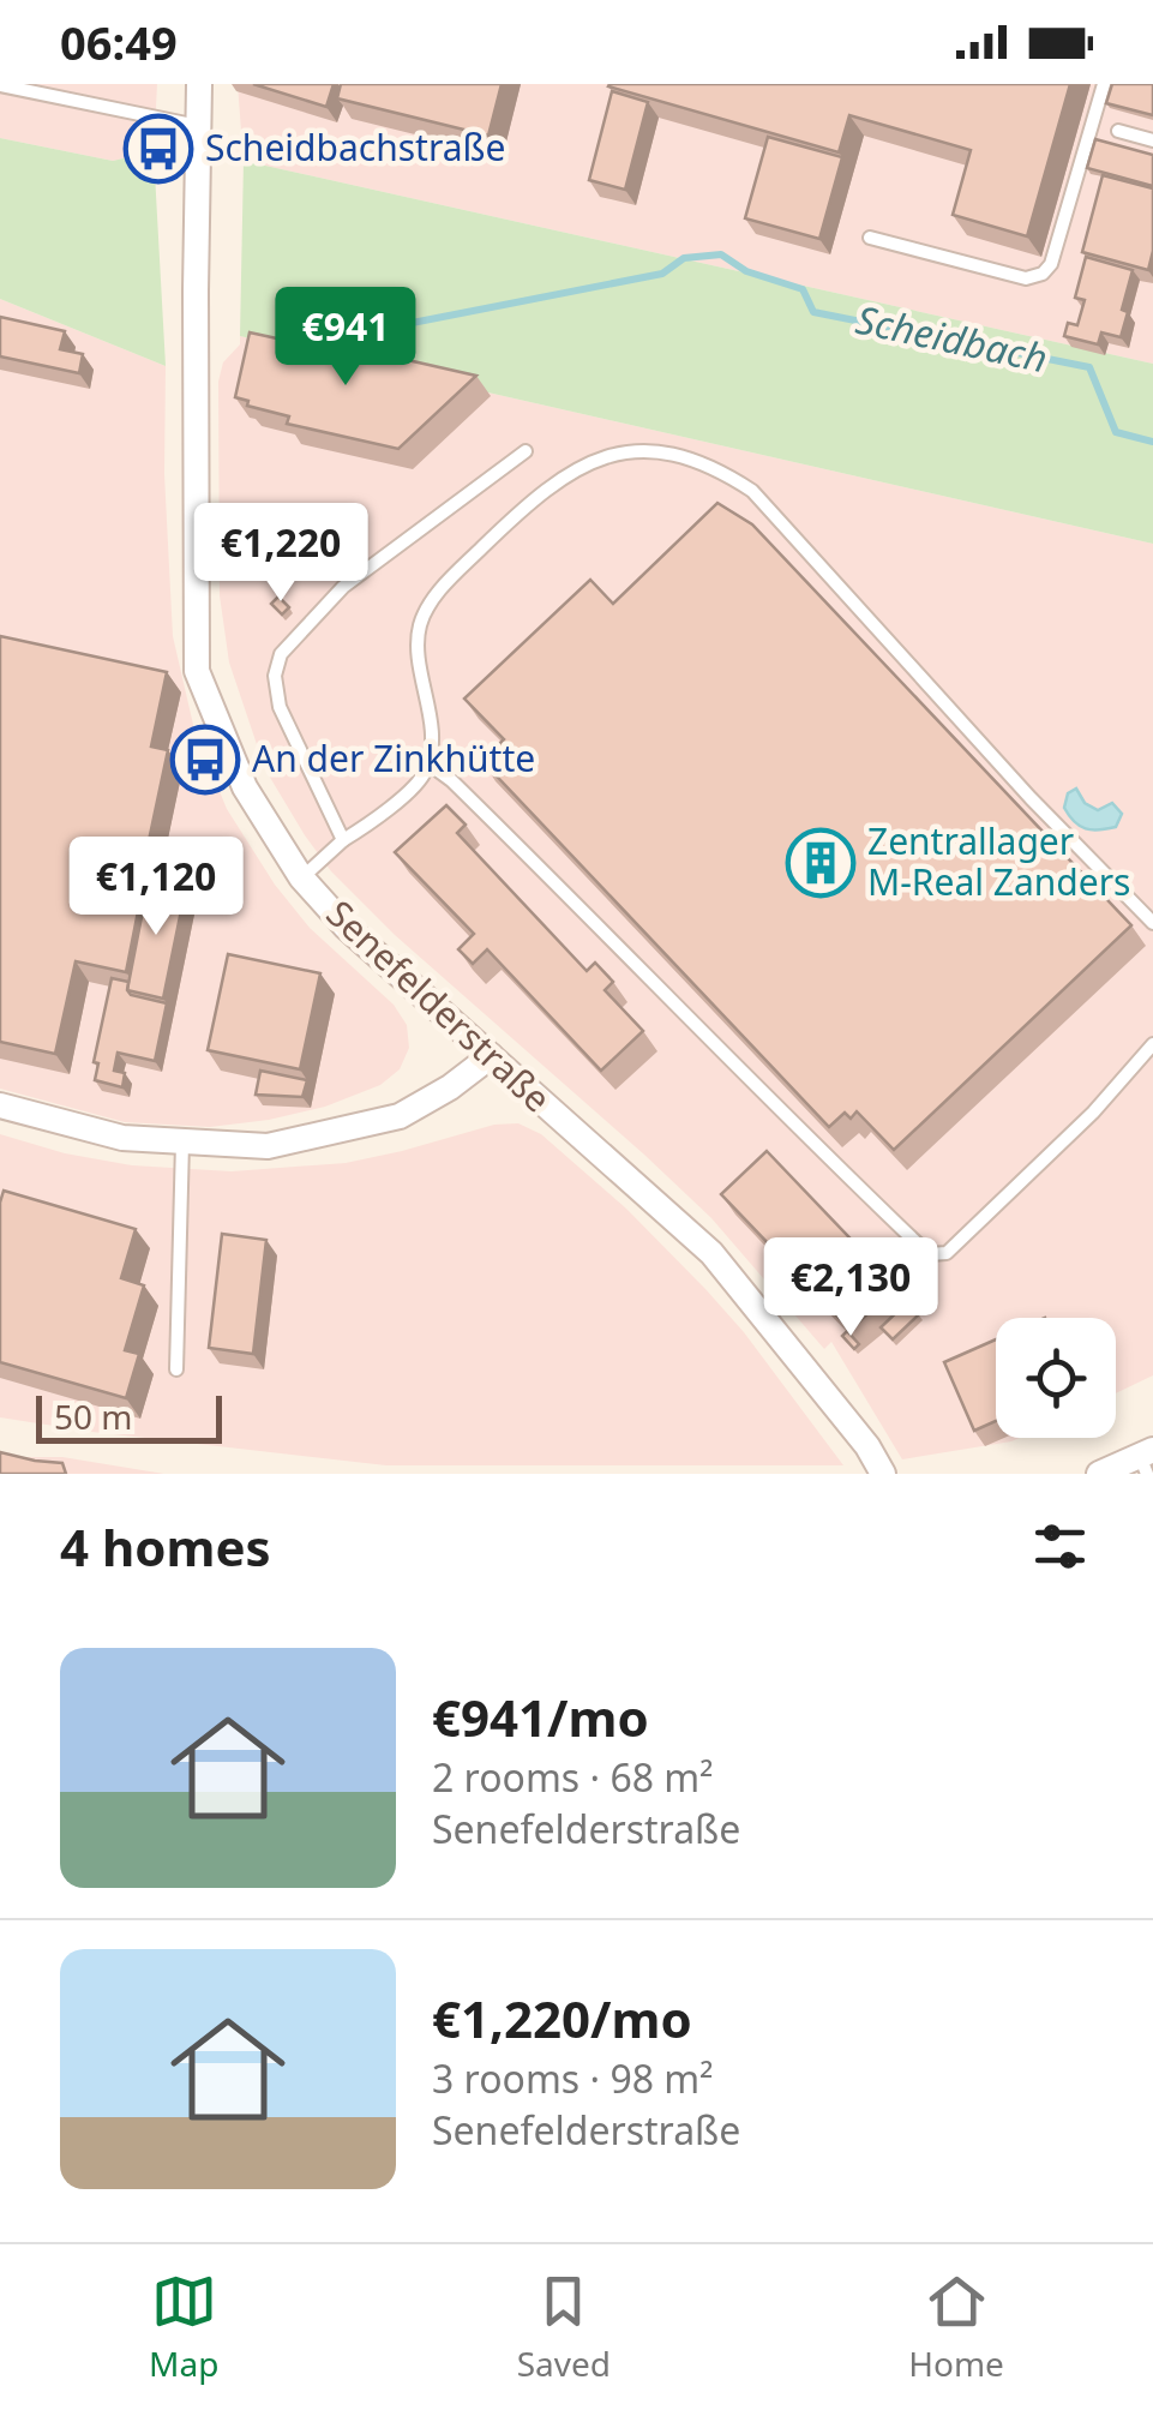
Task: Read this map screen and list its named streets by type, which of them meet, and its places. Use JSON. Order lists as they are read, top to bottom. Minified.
{"streets":{"street":["Senefelderstraße"]},"water":["Scheidbach"],"places":{"bus stop":["Scheidbachstraße","An der Zinkhütte"],"building":["Zentrallager M-Real Zanders"]},"scale_bar":"50 m","page":{"status":"06:49","price":["€941","€1,220","€1,120","€2,130"],"scale":"50 m","heading":"4 homes","list":[{"name":"€941/mo","note":"2 rooms · 68 m² · Senefelderstraße"},{"name":"€1,220/mo","note":"3 rooms · 98 m² · Senefelderstraße"}],"tabs":["Map","Saved","Home"]}}
